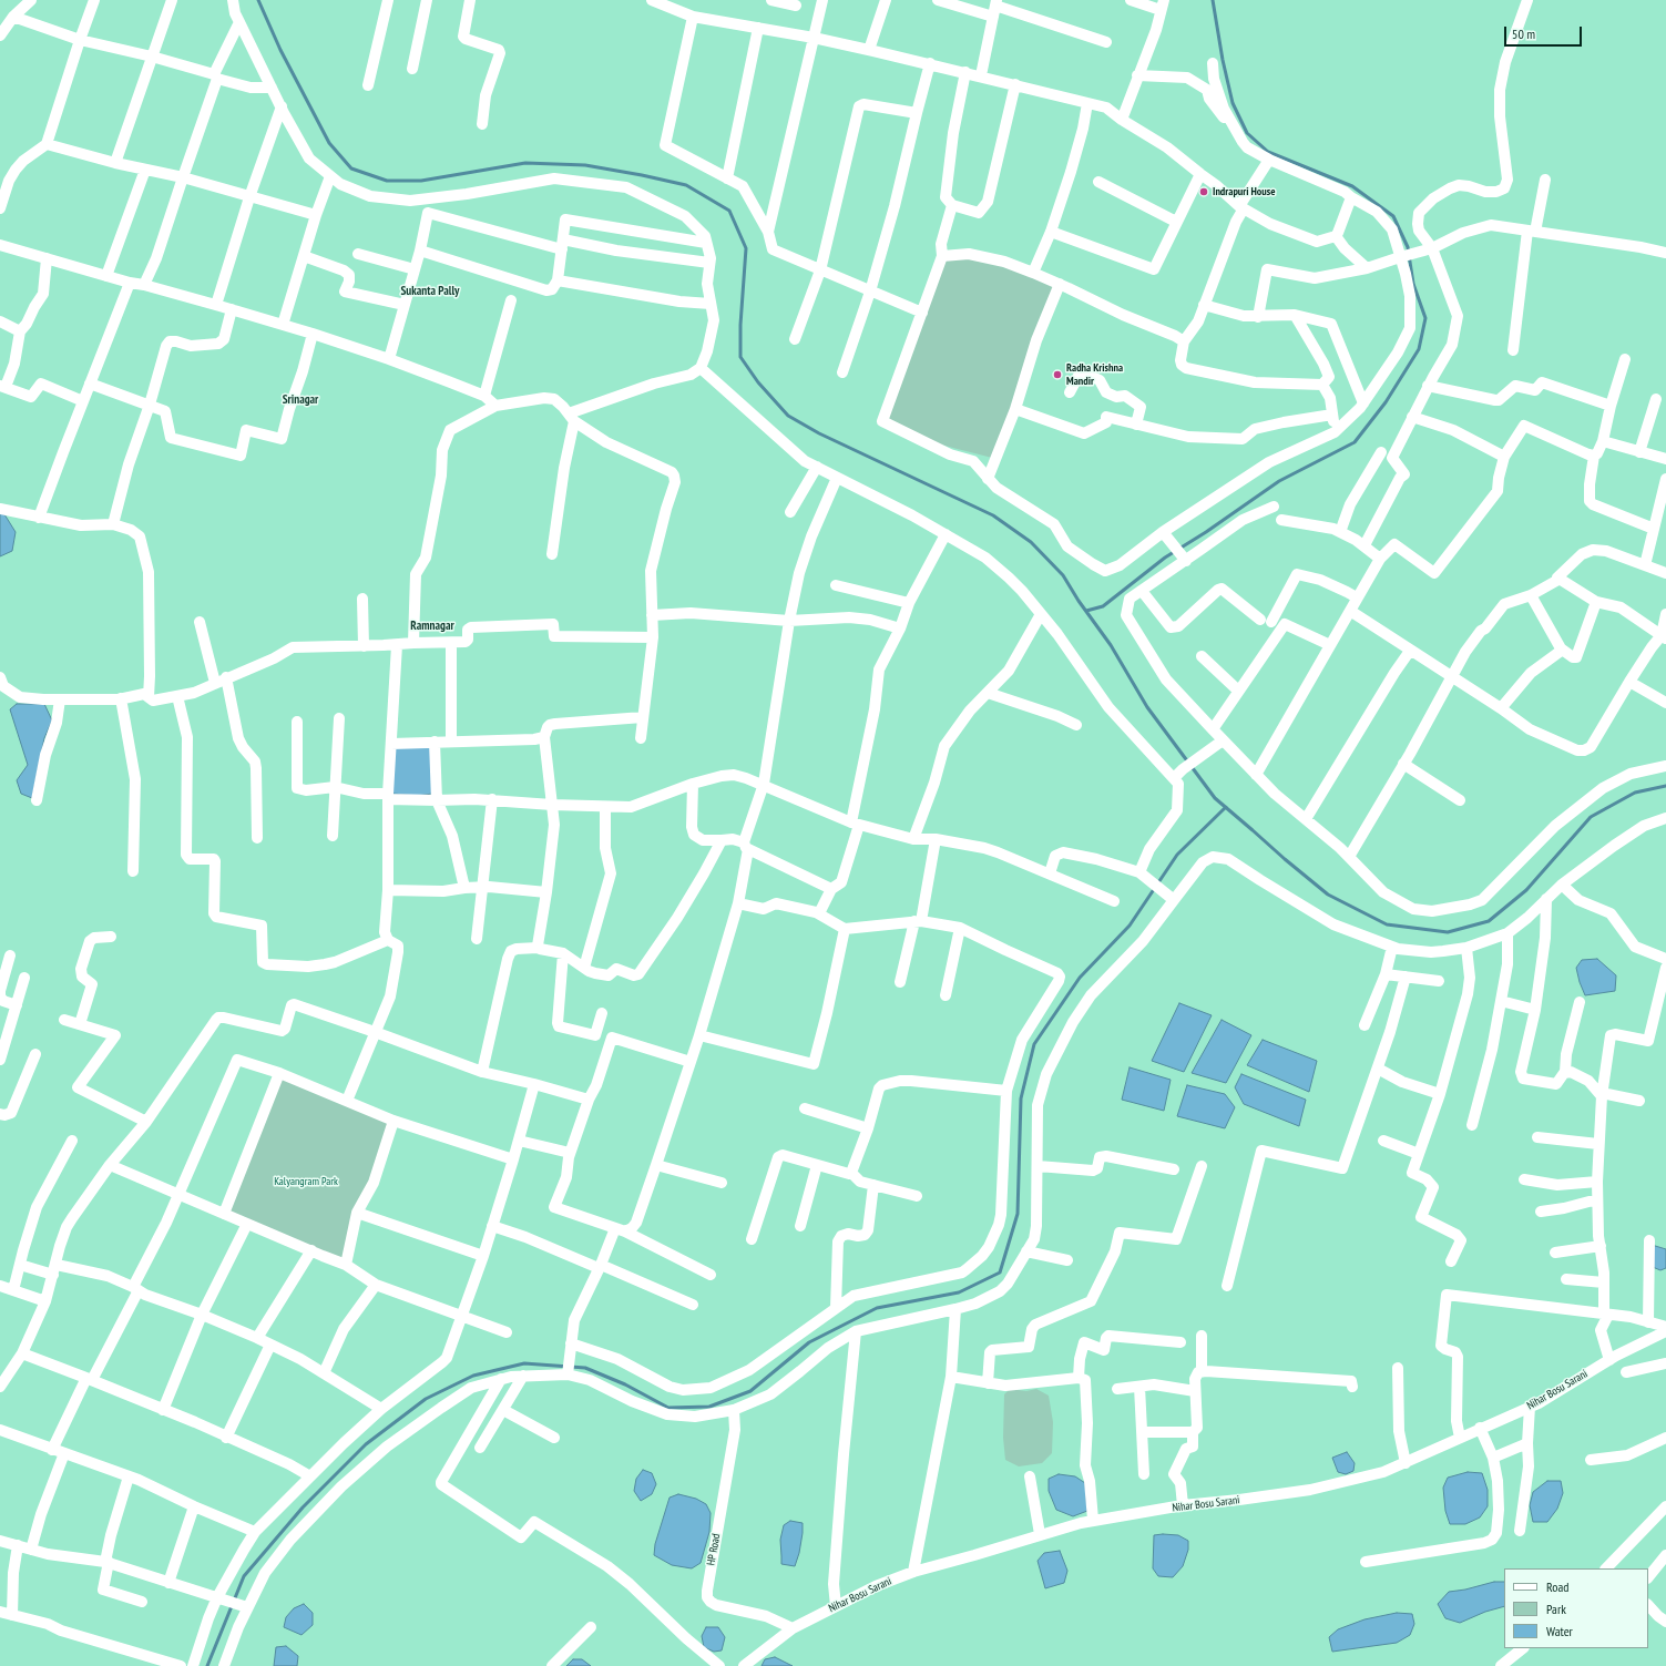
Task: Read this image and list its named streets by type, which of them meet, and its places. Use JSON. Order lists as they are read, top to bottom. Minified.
{"streets":{"street":["Nihar Bosu Sarani","HP Road"]},"crossings":[["Nihar Bosu Sarani","HP Road"]],"districts":["Sukanta Pally","Srinagar","Ramnagar"],"parks":["Kalyangram Park"],"places":["Indrapuri House","Radha Krishna Mandir"],"legend":["Road","Park","Water"],"scale_bar":"50 m"}
